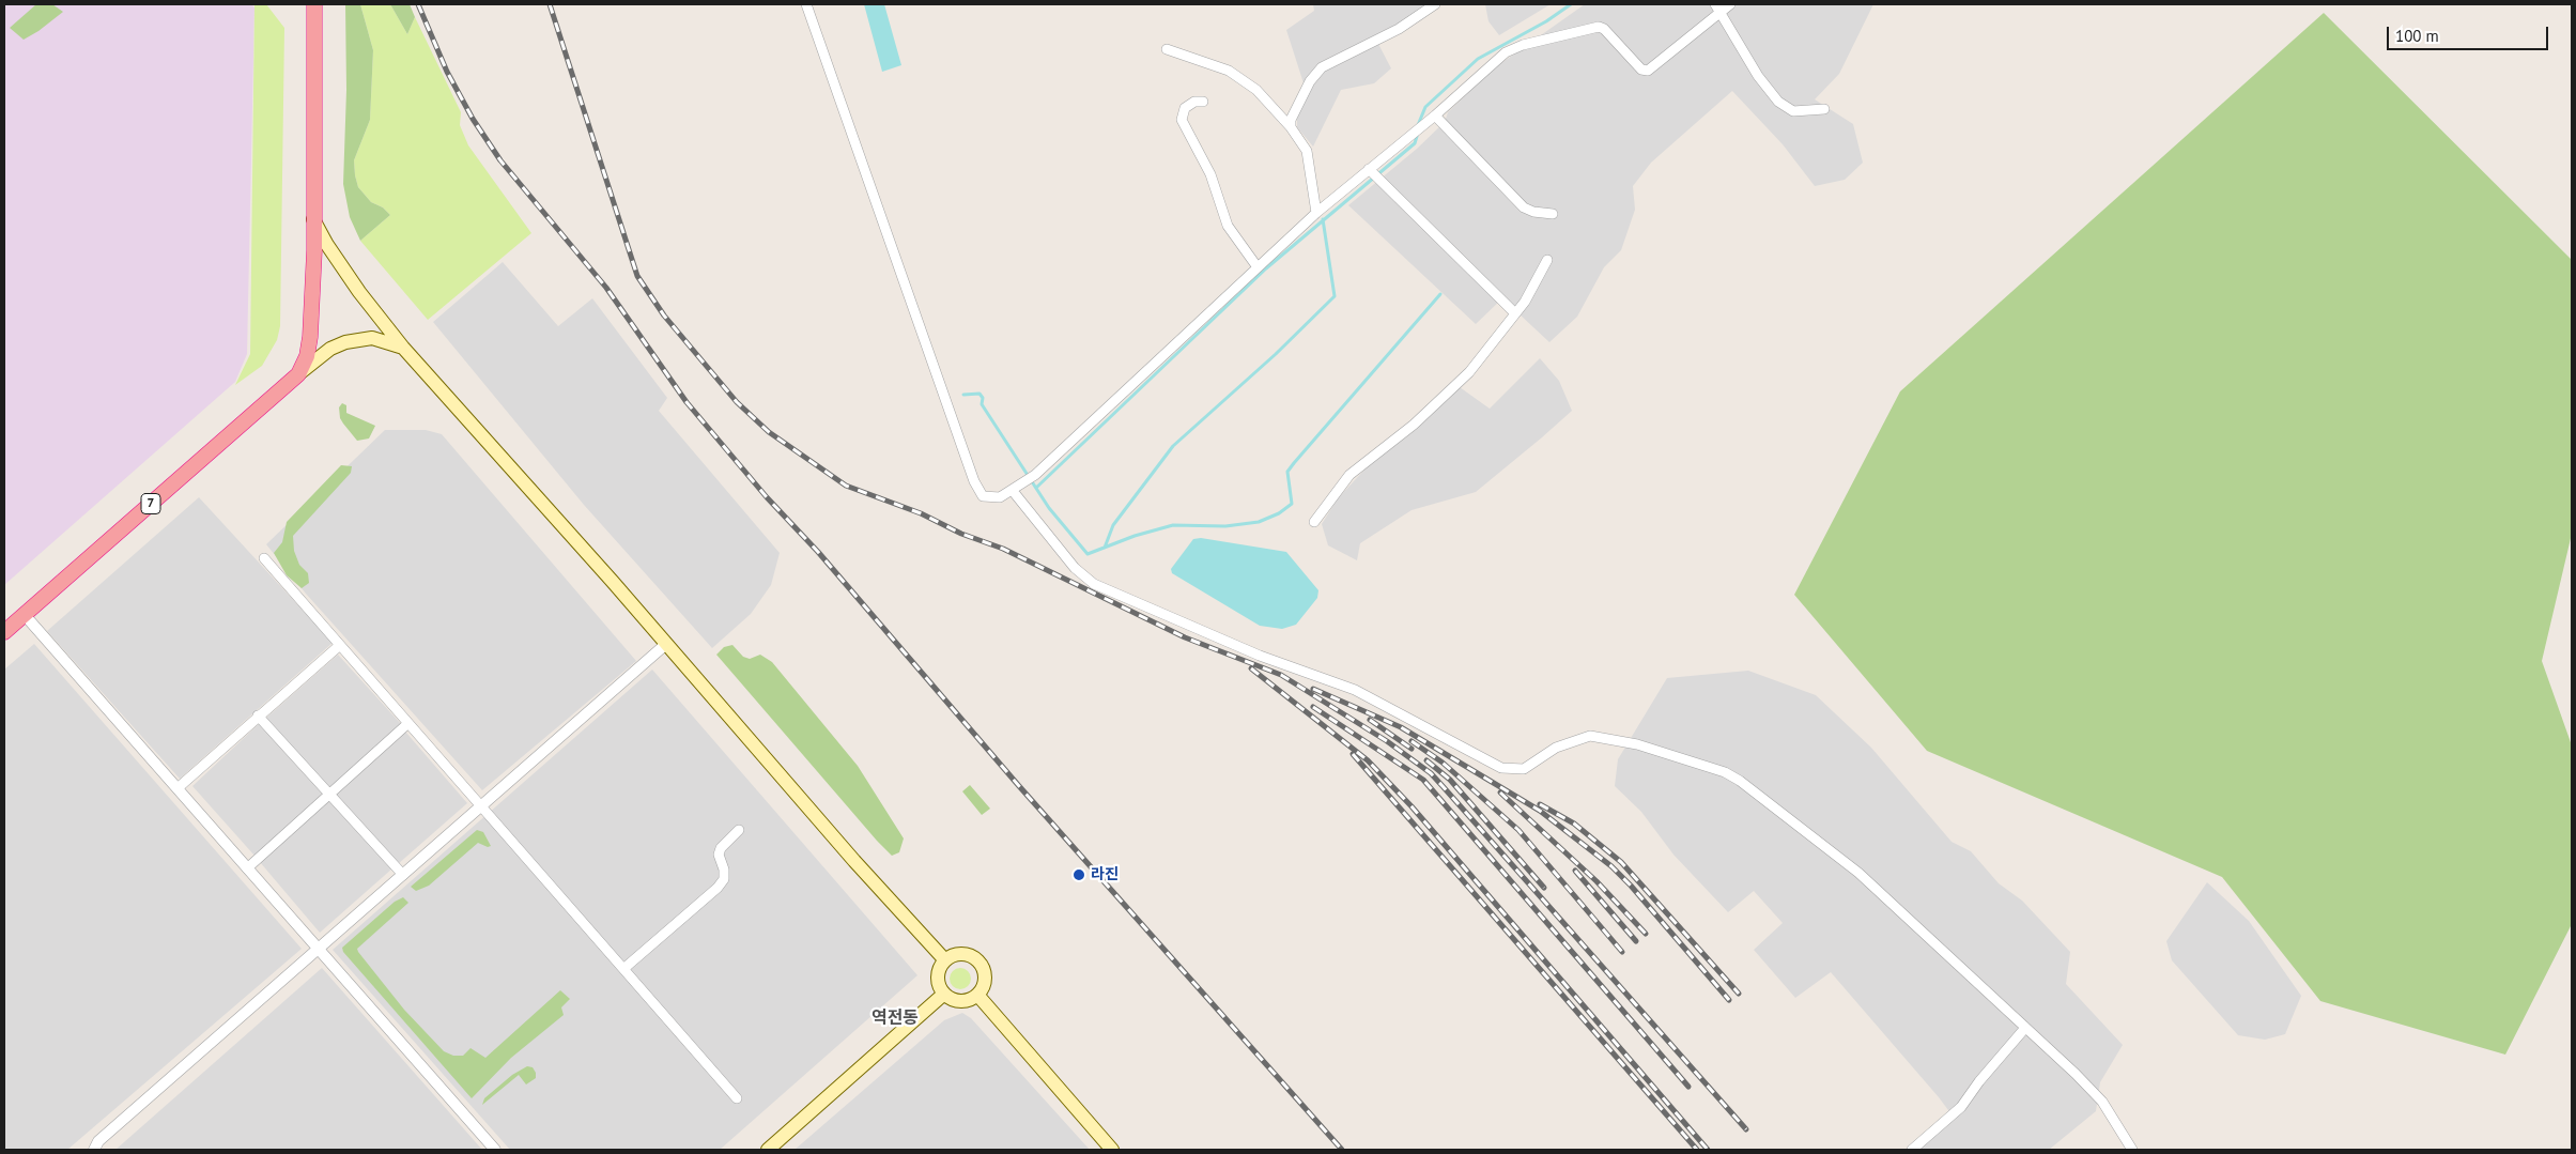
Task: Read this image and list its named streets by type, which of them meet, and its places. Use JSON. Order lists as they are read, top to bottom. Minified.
{"streets":{"highway":["7"]},"districts":["역전동"],"places":["라진"],"scale_bar":"100 m"}
